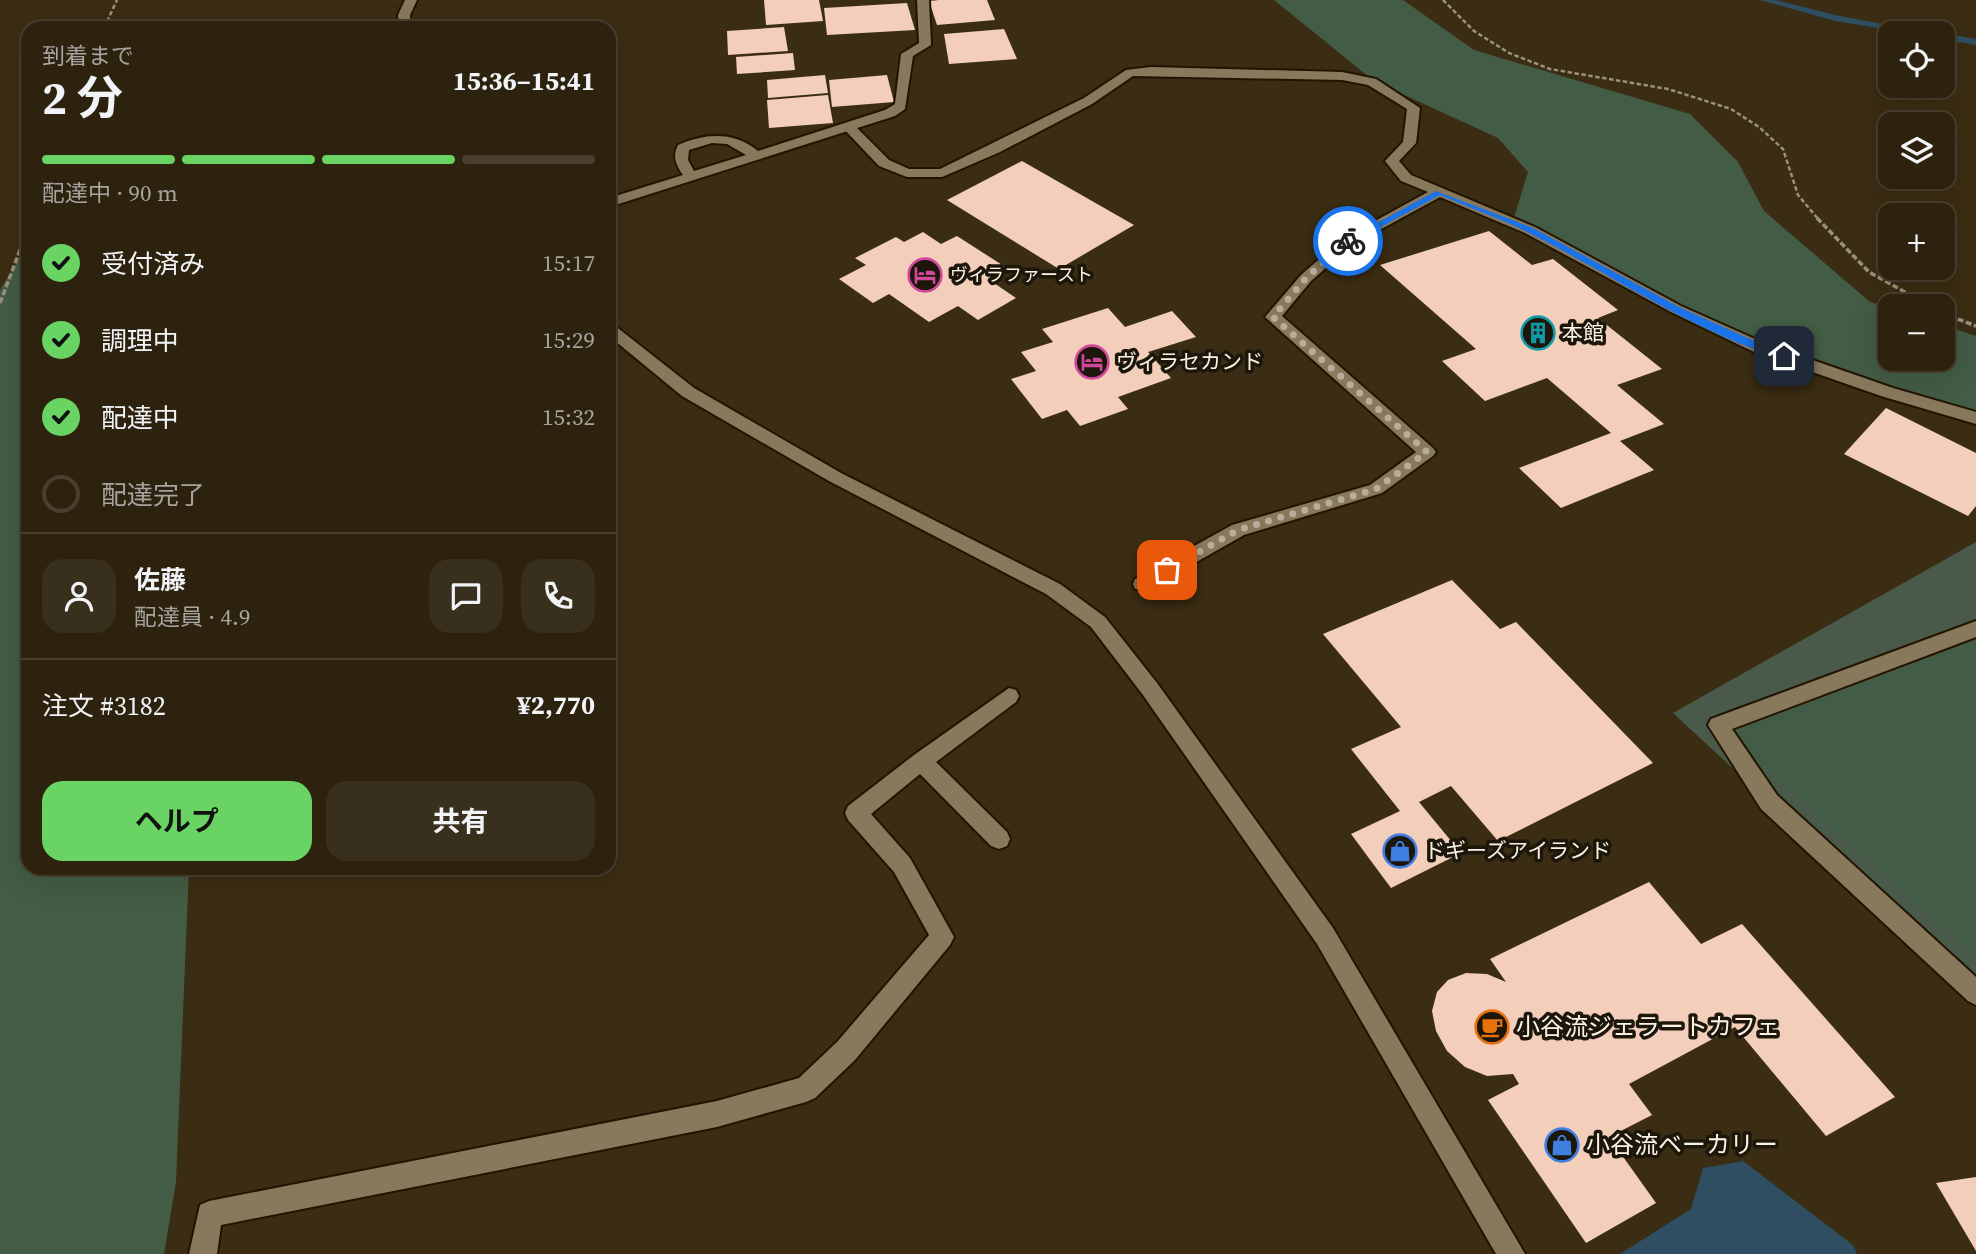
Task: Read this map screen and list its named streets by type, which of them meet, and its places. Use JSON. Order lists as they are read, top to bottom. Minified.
{"places":{"hotel":["ヴィラファースト","ヴィラセカンド"],"building":["本館"],"shop":["ドギーズアイランド","小谷流ベーカリー"],"cafe":["小谷流ジェラートカフェ"]},"page":{"map_buttons":["+","−"],"heading":["2 分","到着まで","15:36–15:41"],"panel":["佐藤","配達員 · 4.9","注文 #3182","¥2,770"],"bar":"配達中 · 90 m","list":[["受付済み","15:17"],["調理中","15:29"],["配達中","15:32"],"配達完了"],"buttons":["ヘルプ","共有"]}}
